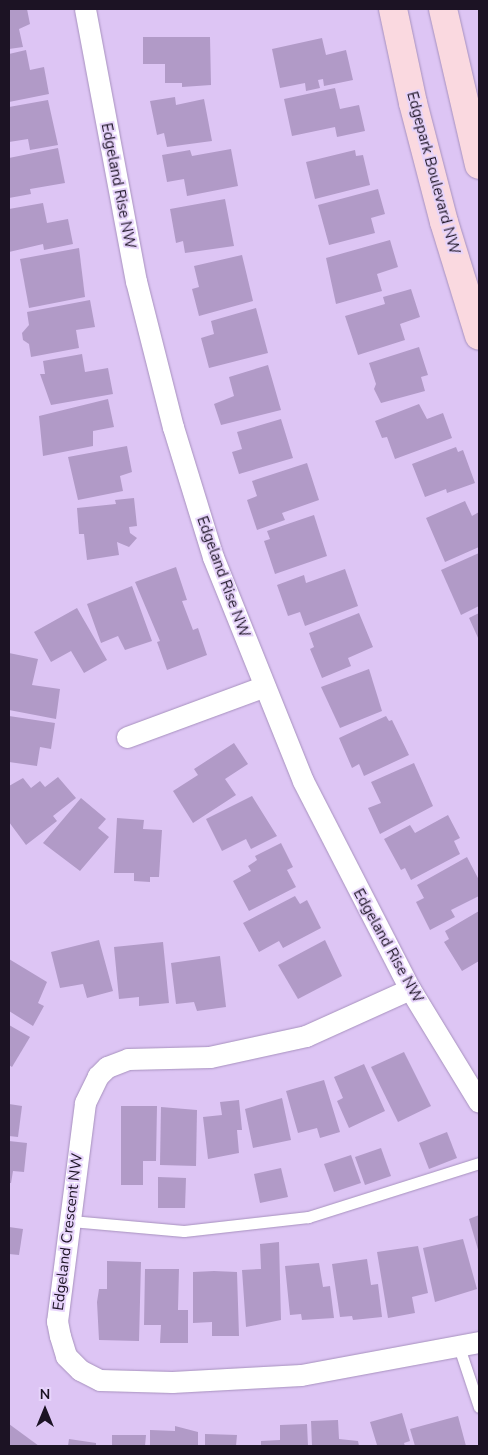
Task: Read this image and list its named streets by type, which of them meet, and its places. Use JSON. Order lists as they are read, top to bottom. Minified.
{"streets":{"street":["Edgepark Boulevard NW","Edgeland Rise NW","Edgeland Crescent NW"]},"crossings":[["Edgeland Rise NW","Edgeland Crescent NW"]],"north":"top"}
